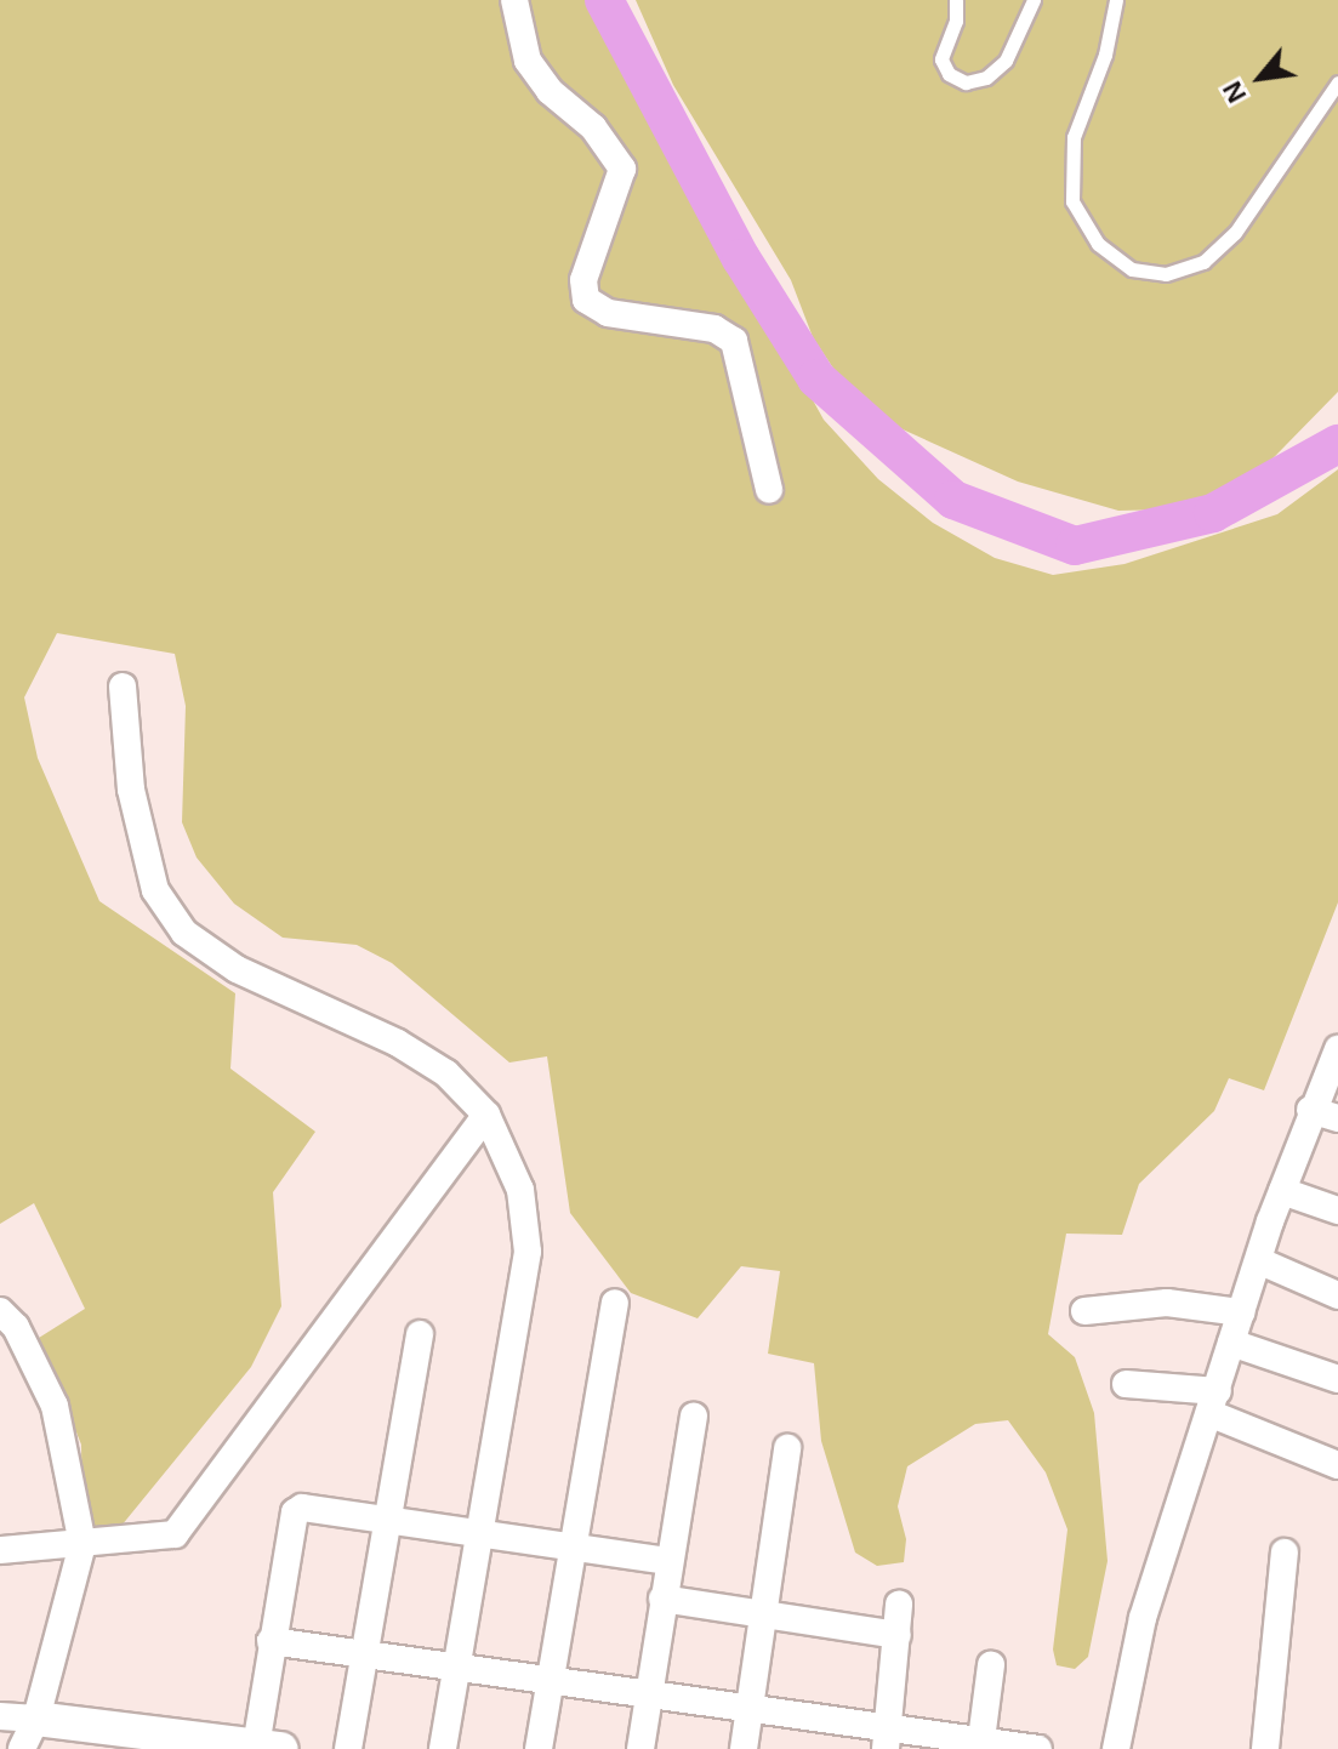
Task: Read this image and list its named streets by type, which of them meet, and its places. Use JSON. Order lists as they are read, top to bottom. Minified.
{"north":"bottom left"}
